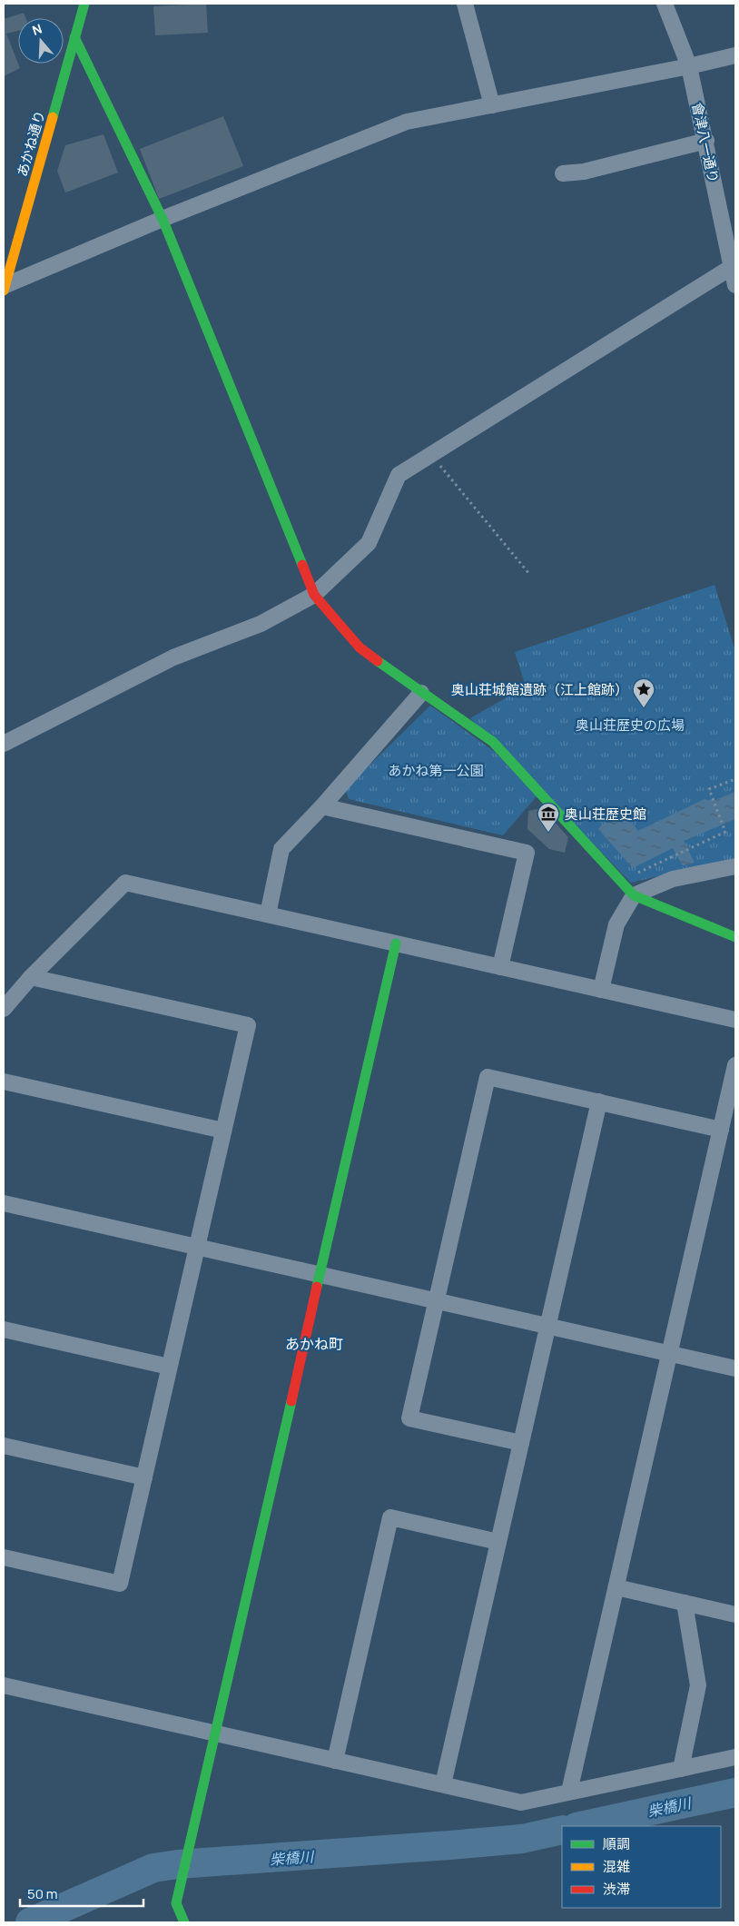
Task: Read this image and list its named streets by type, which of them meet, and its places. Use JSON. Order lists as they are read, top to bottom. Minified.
{"streets":{"street":["會津八一通り","あかね通り"]},"districts":["あかね町"],"water":["柴橋川"],"parks":["奥山荘歴史の広場","あかね第一公園"],"places":{"place":["奥山荘城館遺跡（江上館跡）"],"museum":["奥山荘歴史館"]},"legend":["順調","混雑","渋滞"],"scale_bar":"50 m","north":"top"}
